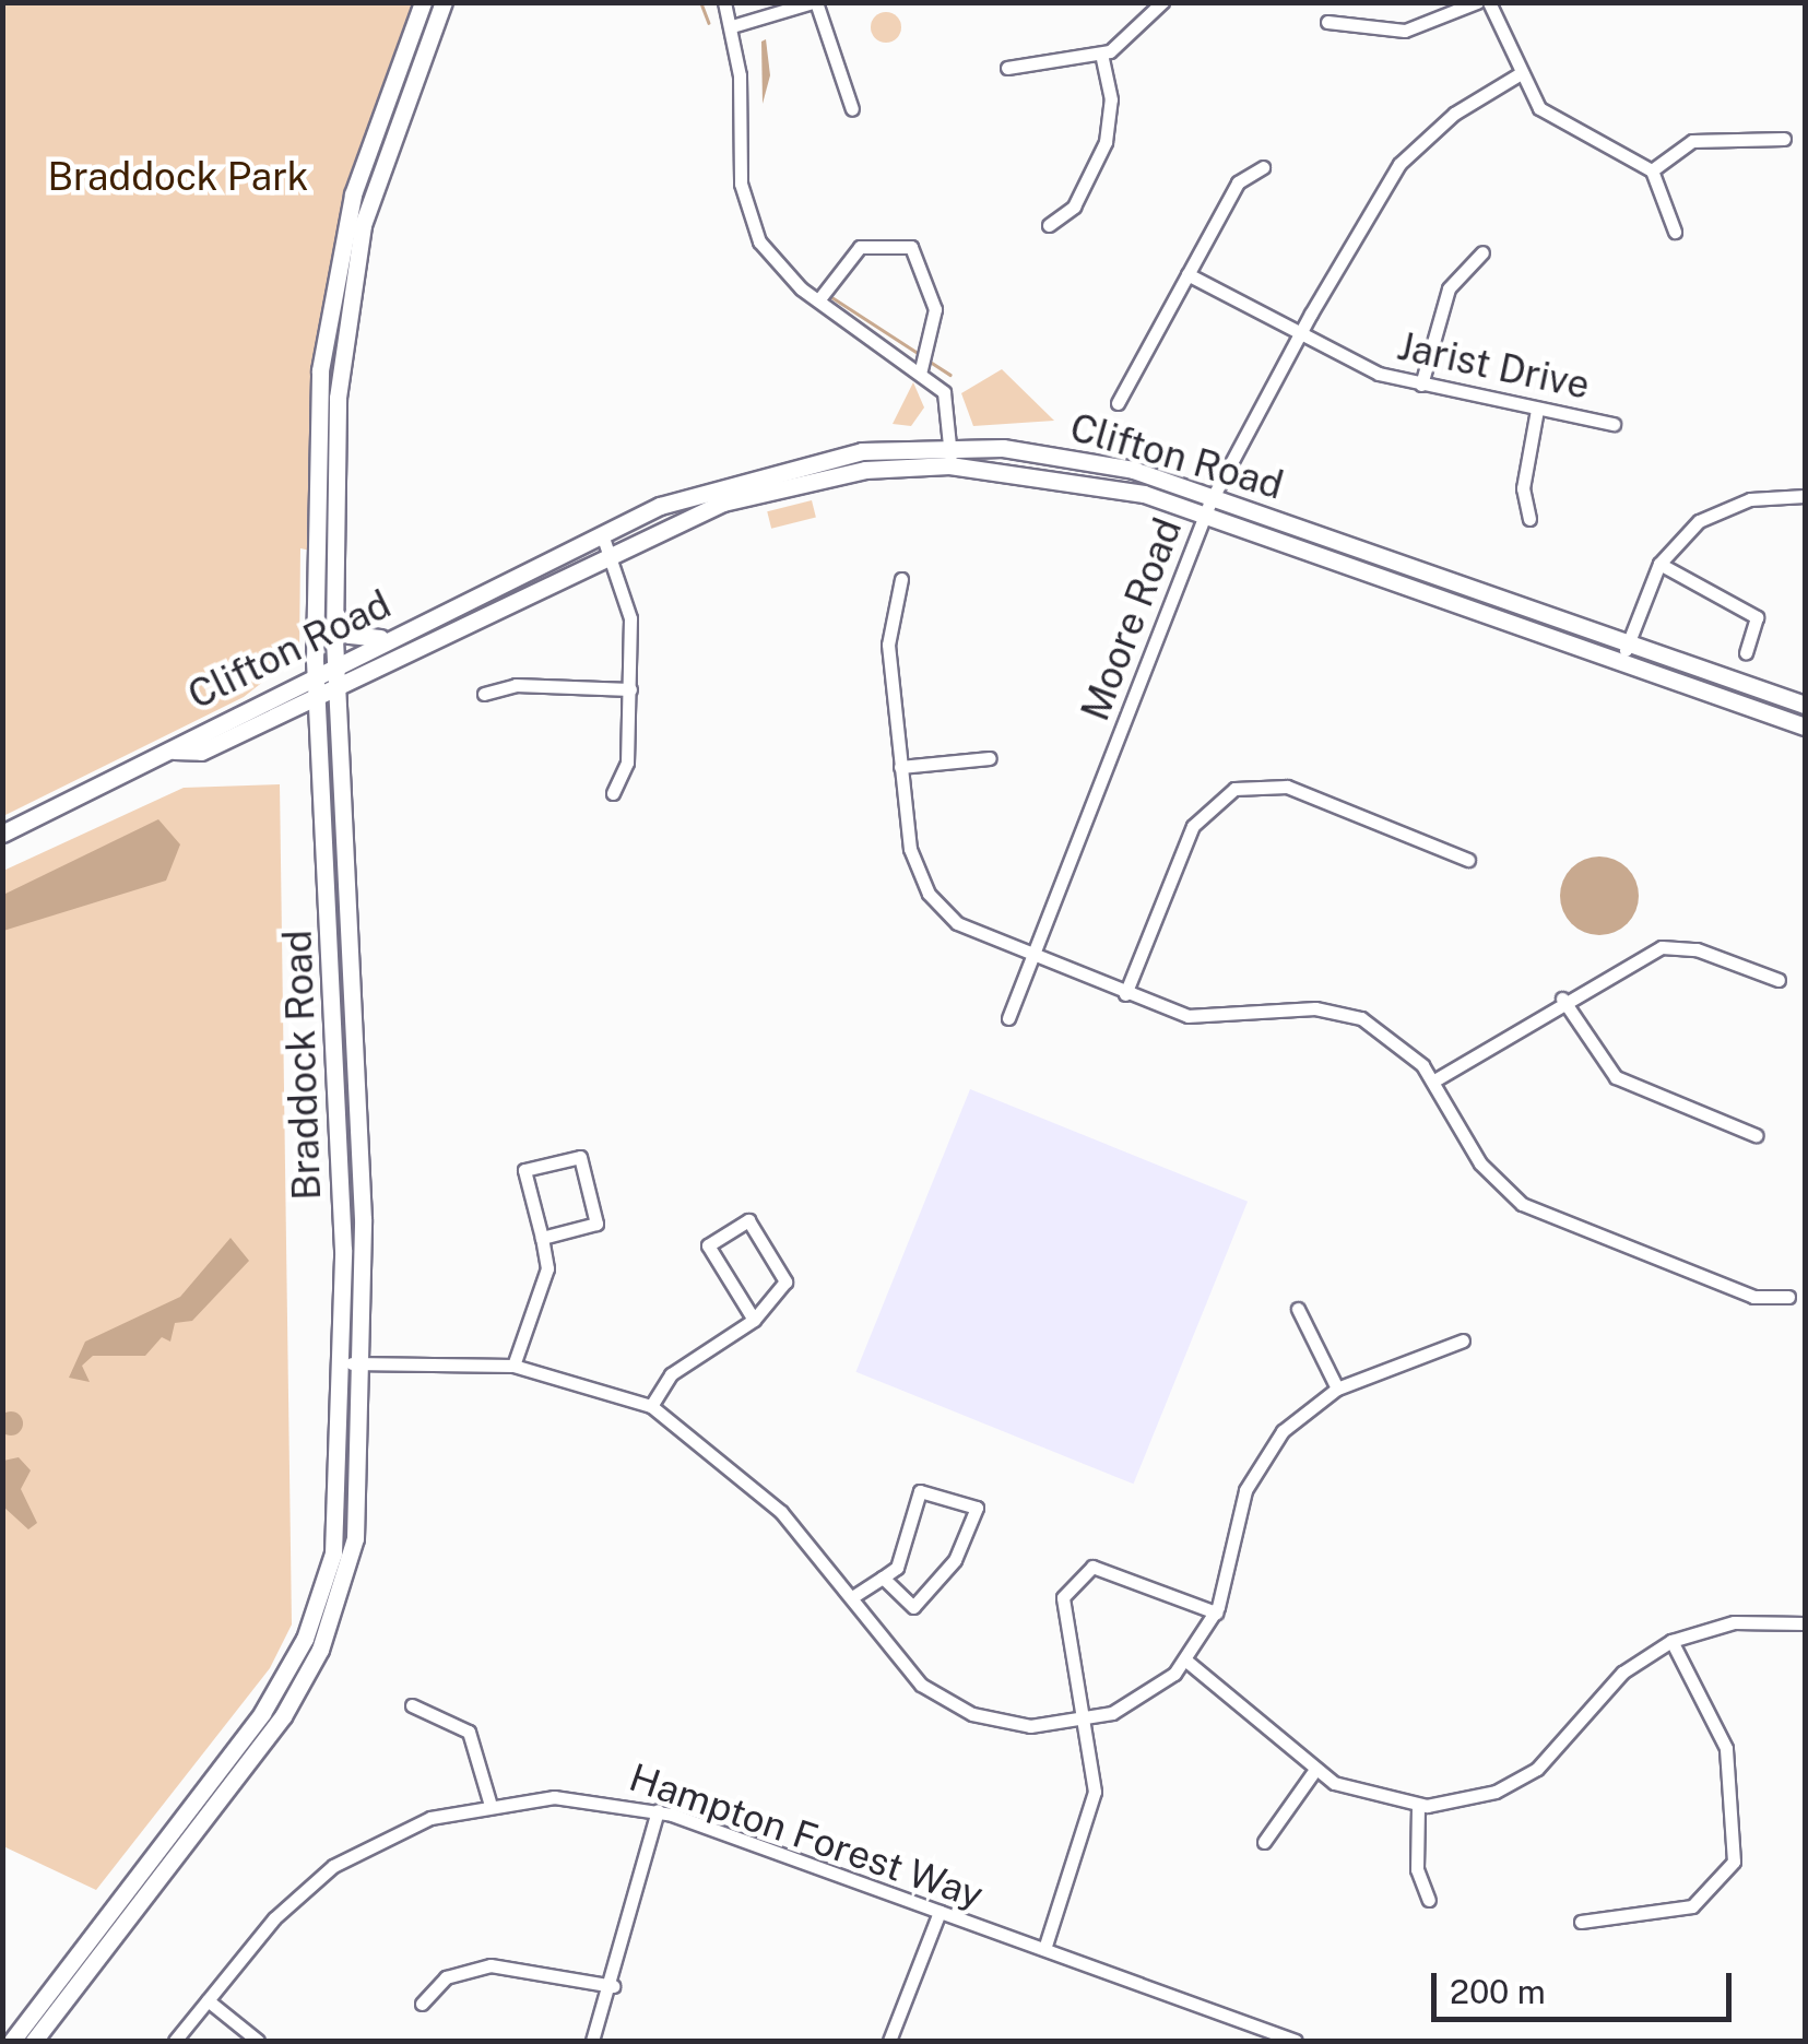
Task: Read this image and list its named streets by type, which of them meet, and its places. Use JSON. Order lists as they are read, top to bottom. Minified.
{"streets":{"main road":["Clifton Road","Braddock Road"],"street":["Jarist Drive","Moore Road","Hampton Forest Way"]},"crossings":[["Jarist Drive","Moore Road"],["Clifton Road","Moore Road"],["Clifton Road","Braddock Road"]],"parks":["Braddock Park"],"scale_bar":"200 m"}
